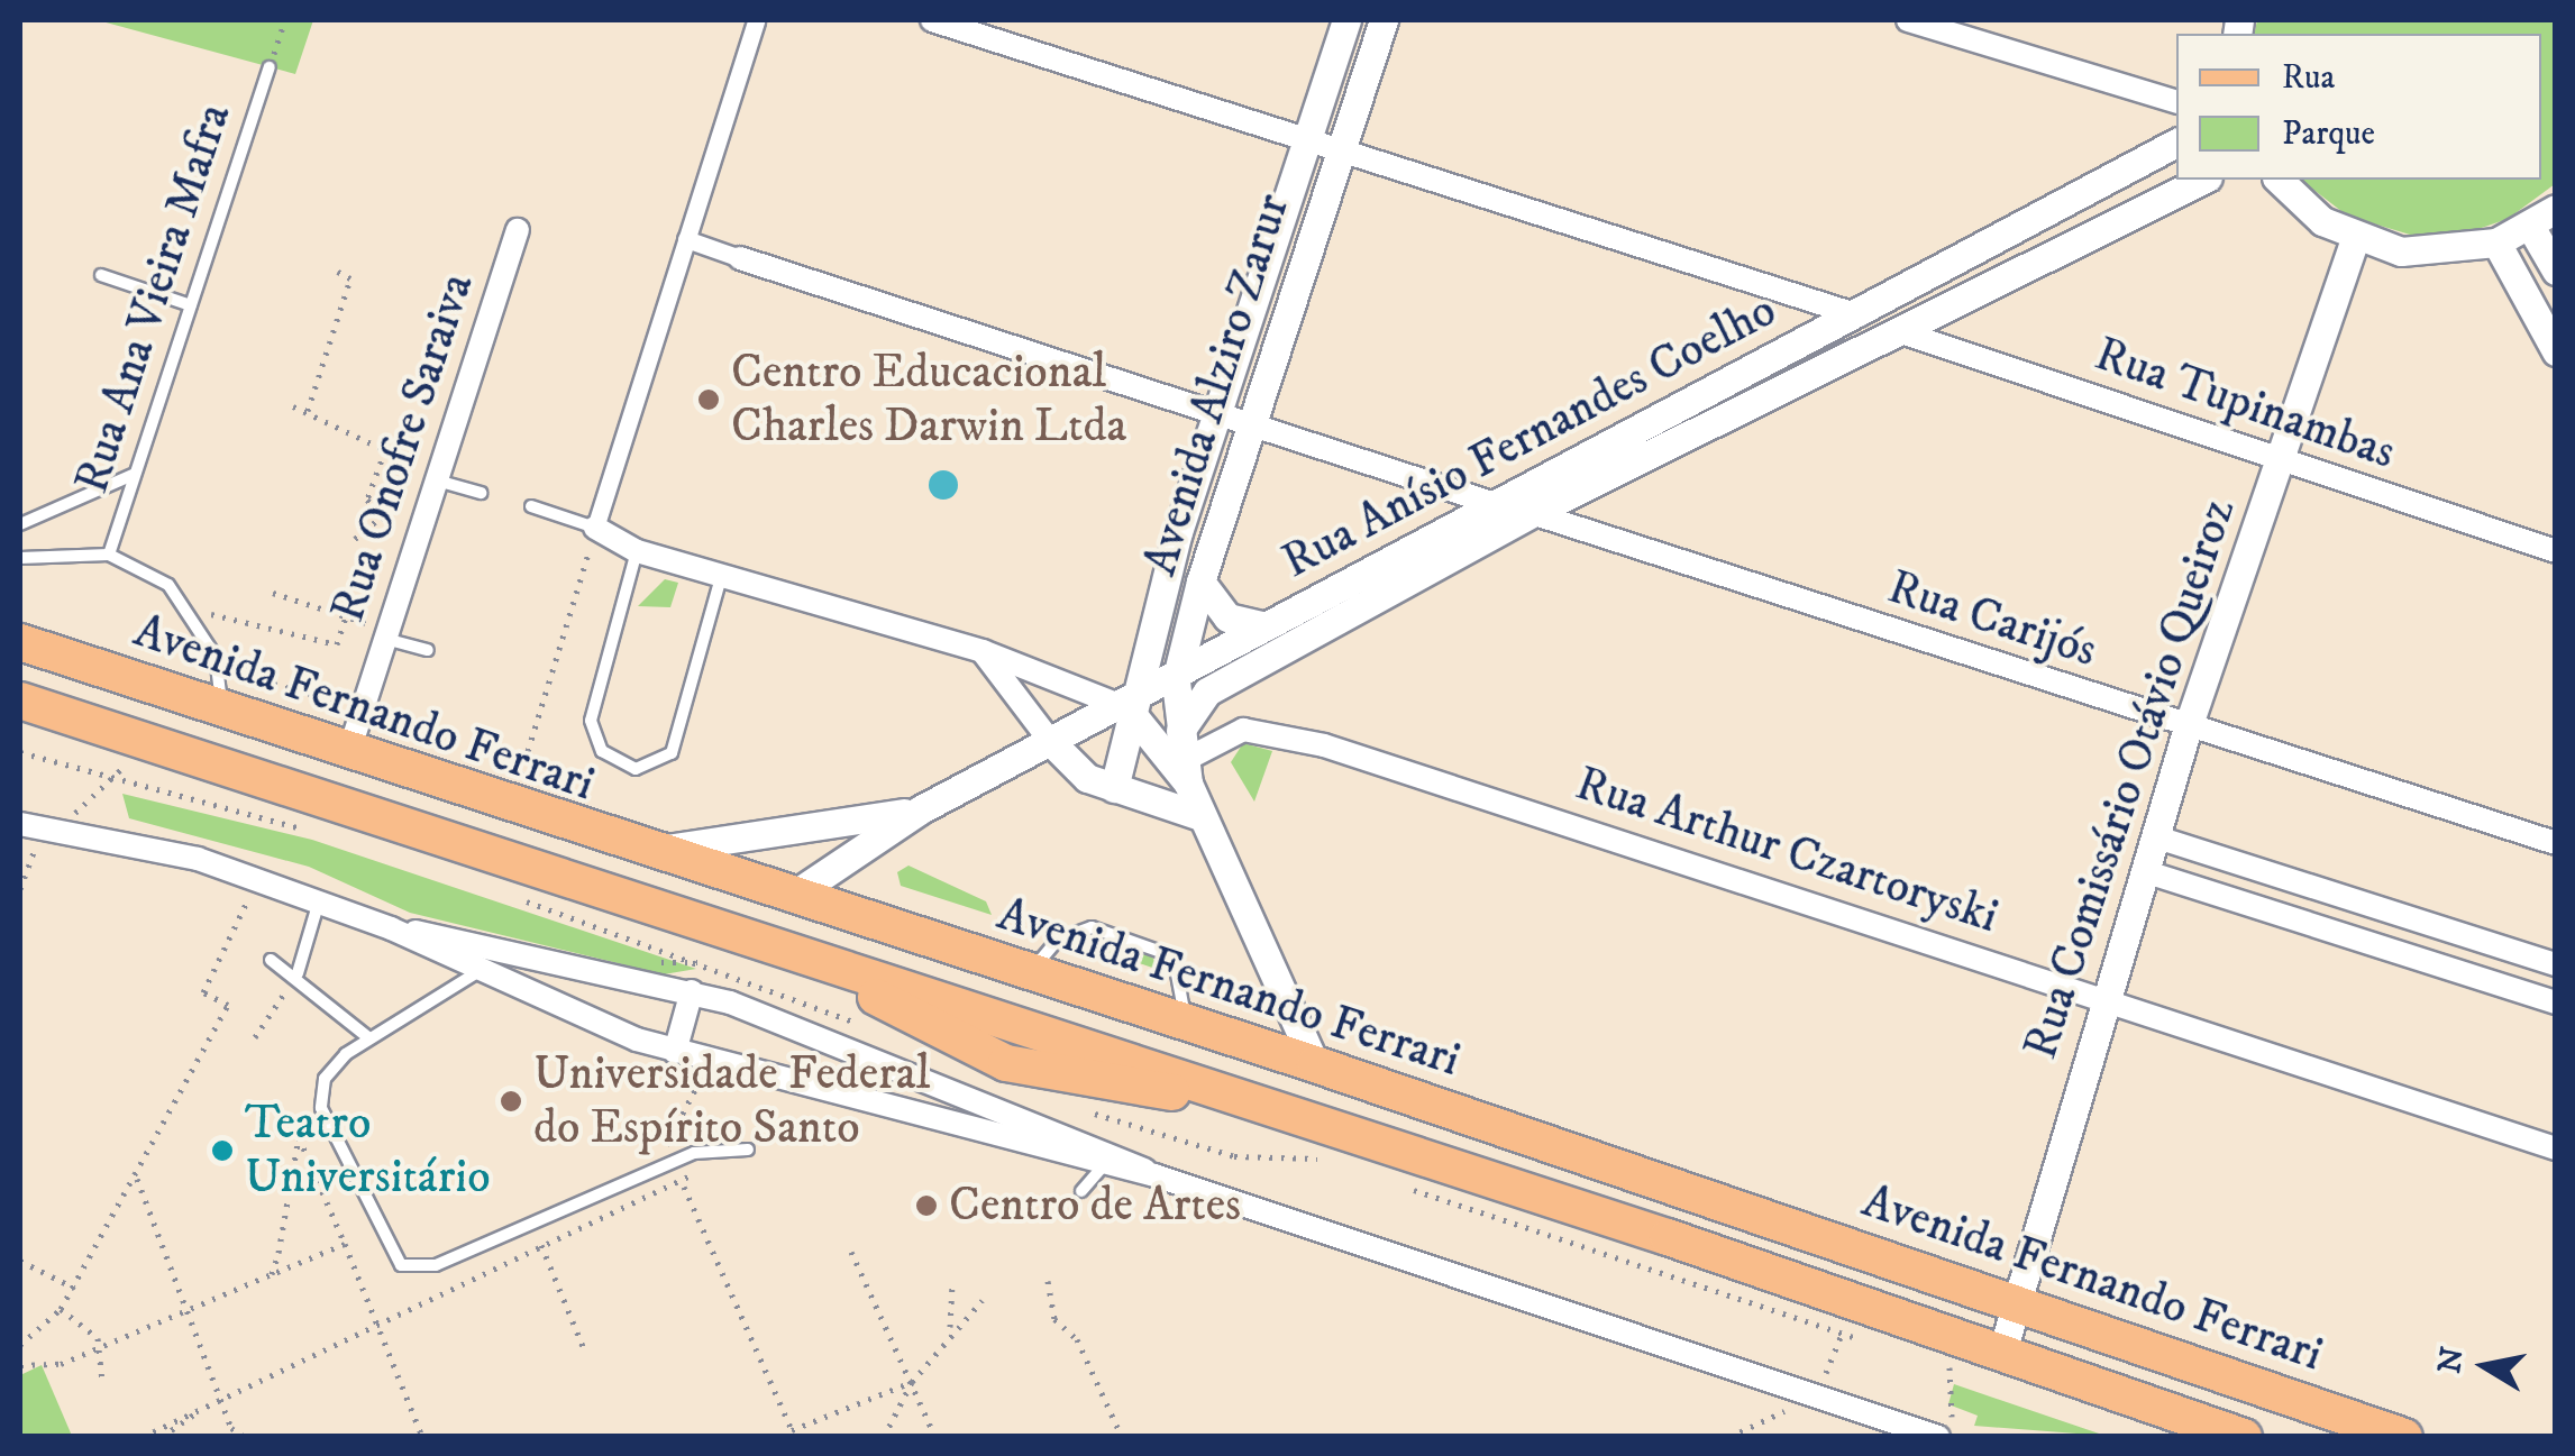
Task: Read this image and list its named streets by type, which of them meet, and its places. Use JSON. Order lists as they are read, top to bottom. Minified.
{"streets":{"main road":["Avenida Fernando Ferrari"],"street":["Avenida Alziro Zarur","Rua Tupinambas","Rua Anísio Fernandes Coelho","Rua Onofre Saraiva","Rua Carijós","Rua Comissário Otávio Queiroz","Rua Arthur Czartoryski"],"lane":["Rua Ana Vieira Mafra"]},"crossings":[["Avenida Alziro Zarur","Rua Anísio Fernandes Coelho"],["Avenida Alziro Zarur","Rua Arthur Czartoryski"],["Rua Tupinambas","Rua Anísio Fernandes Coelho"],["Rua Tupinambas","Rua Comissário Otávio Queiroz"],["Rua Anísio Fernandes Coelho","Rua Carijós"],["Rua Anísio Fernandes Coelho","Avenida Fernando Ferrari"],["Rua Anísio Fernandes Coelho","Rua Arthur Czartoryski"],["Rua Onofre Saraiva","Avenida Fernando Ferrari"],["Rua Carijós","Rua Comissário Otávio Queiroz"],["Avenida Fernando Ferrari","Rua Comissário Otávio Queiroz"],["Rua Comissário Otávio Queiroz","Rua Arthur Czartoryski"]],"places":["Centro Educacional Charles Darwin Ltda","Universidade Federal do Espírito Santo","Teatro Universitário","Centro de Artes"],"legend":["Rua","Parque"],"north":"left"}
